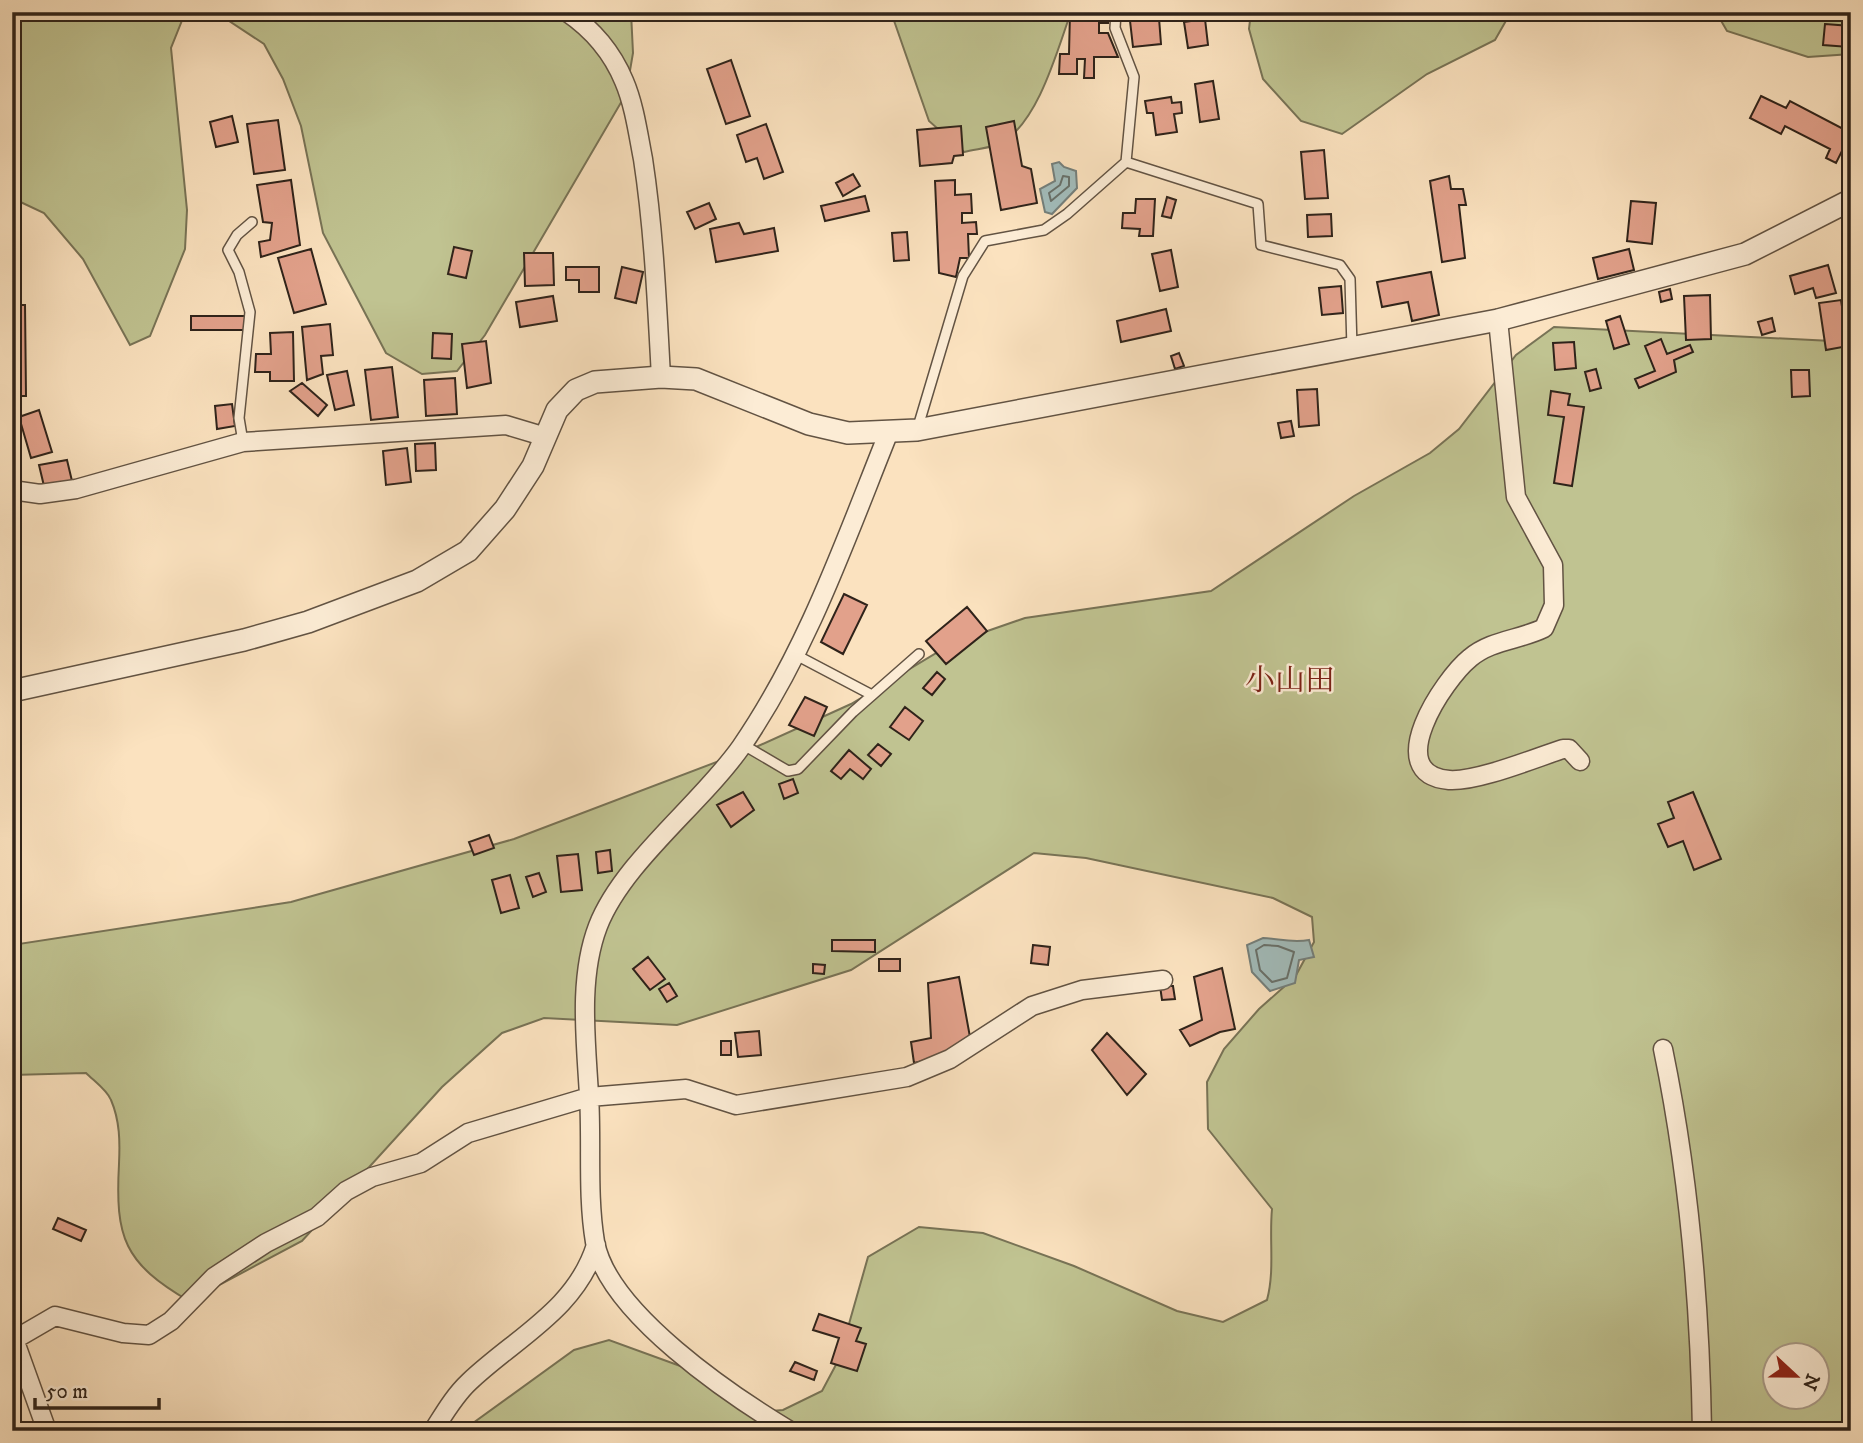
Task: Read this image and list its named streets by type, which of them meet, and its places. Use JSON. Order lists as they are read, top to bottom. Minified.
{"districts":["小山田"],"scale_bar":"50 m","north":"right"}
